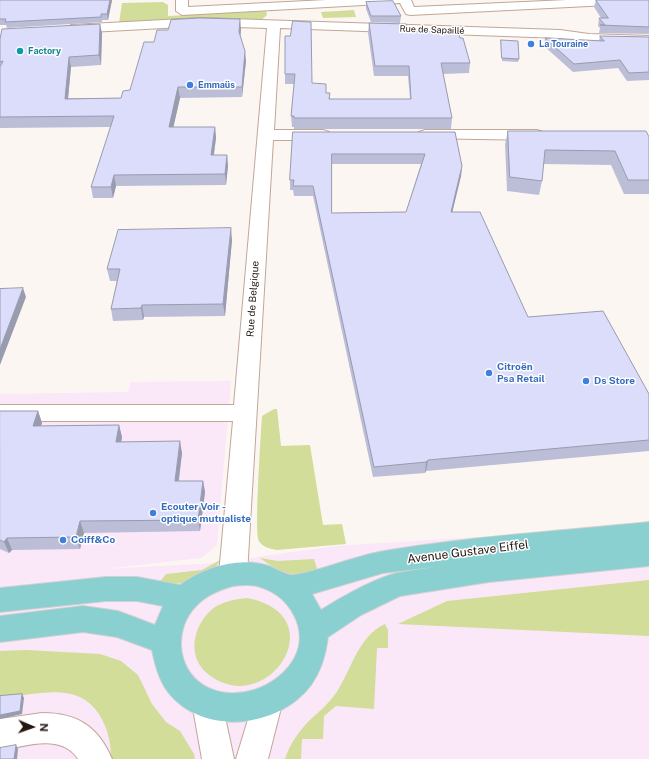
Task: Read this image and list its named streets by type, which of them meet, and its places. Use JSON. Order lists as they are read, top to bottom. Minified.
{"streets":{"main road":["Avenue Gustave Eiffel"],"street":["Rue de Sapaillé","Rue de Belgique"]},"crossings":[["Rue de Sapaillé","Rue de Belgique"],["Rue de Belgique","Avenue Gustave Eiffel"]],"places":["La Touraine","Factory","Emmaüs","Citroën Psa Retail","Ds Store","Ecouter Voir - optique mutualiste","Coiff&Co"],"north":"right"}
